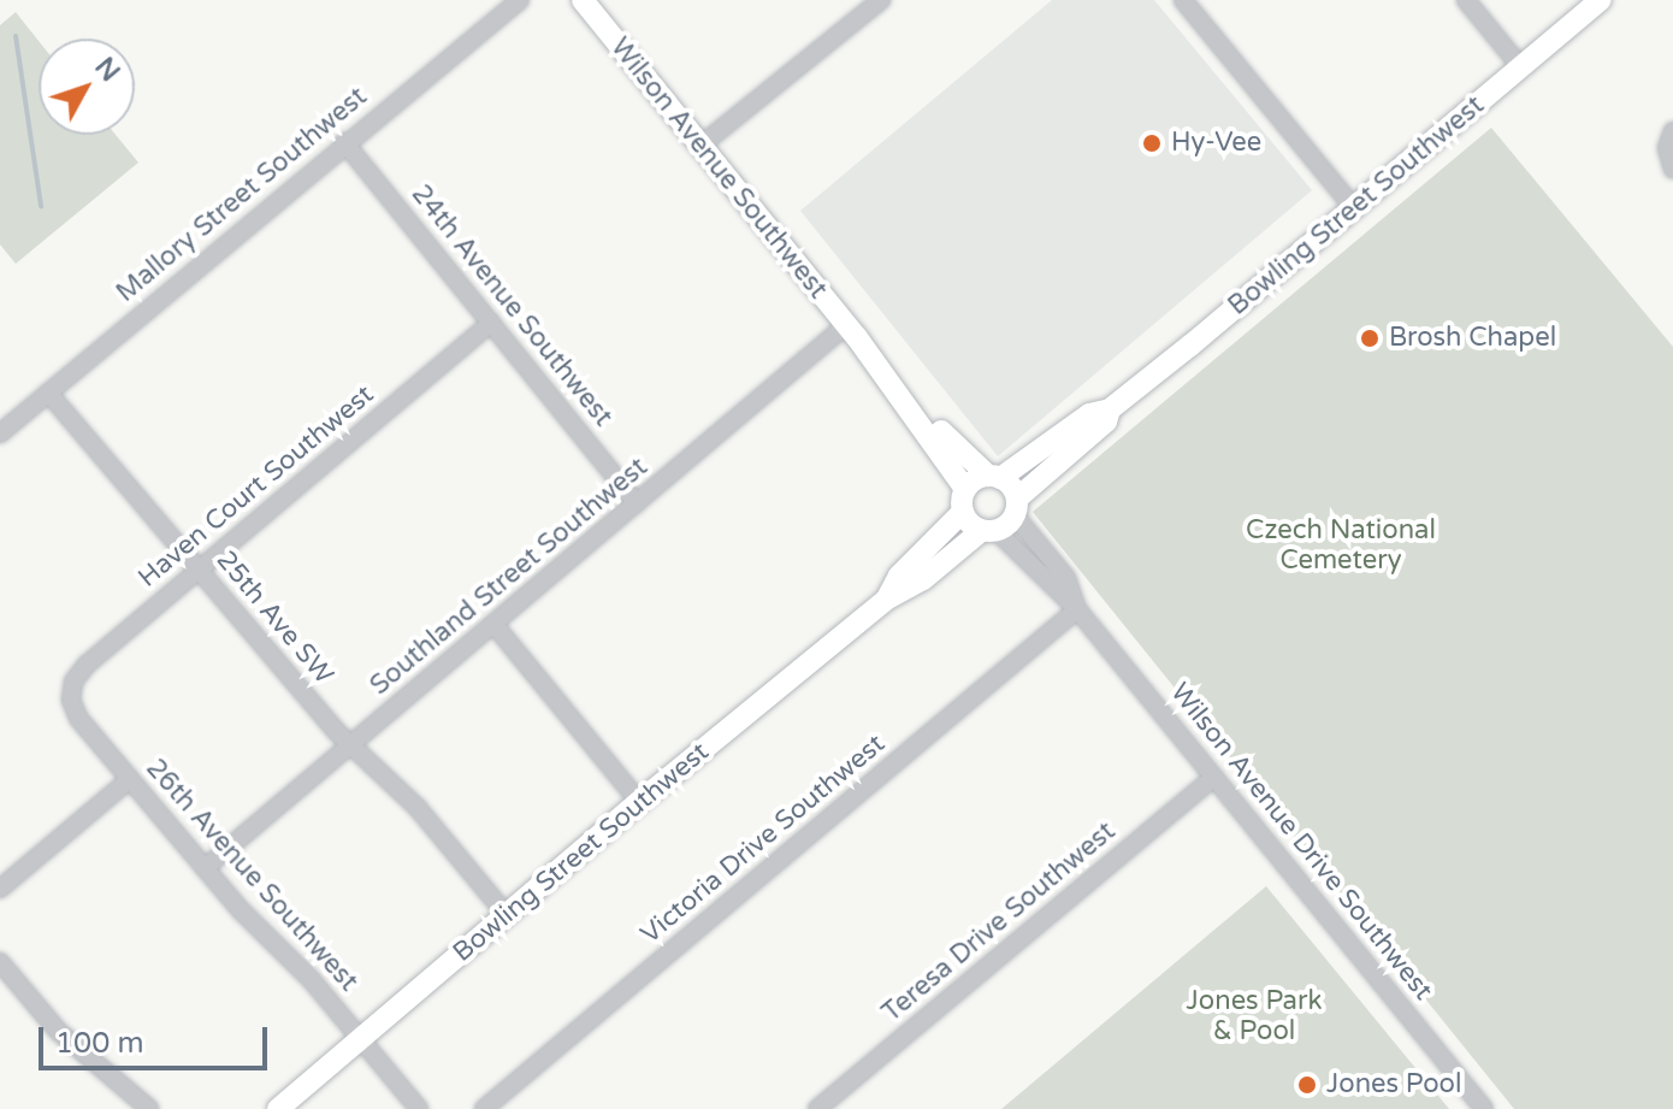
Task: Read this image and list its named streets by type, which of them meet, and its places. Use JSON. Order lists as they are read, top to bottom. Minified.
{"streets":{"main road":["Wilson Avenue Southwest","Bowling Street Southwest"],"street":["Mallory Street Southwest","24th Avenue Southwest","Haven Court Southwest","Southland Street Southwest","25th Ave SW","Victoria Drive Southwest","Wilson Avenue Drive Southwest","26th Avenue Southwest","Teresa Drive Southwest"]},"crossings":[["Wilson Avenue Southwest","Bowling Street Southwest"],["Wilson Avenue Southwest","Southland Street Southwest"],["Wilson Avenue Southwest","Wilson Avenue Drive Southwest"],["Mallory Street Southwest","24th Avenue Southwest"],["Mallory Street Southwest","25th Ave SW"],["Bowling Street Southwest","25th Ave SW"],["Bowling Street Southwest","Wilson Avenue Drive Southwest"],["Bowling Street Southwest","26th Avenue Southwest"],["24th Avenue Southwest","Haven Court Southwest"],["24th Avenue Southwest","Southland Street Southwest"],["Haven Court Southwest","25th Ave SW"],["Haven Court Southwest","26th Avenue Southwest"],["Southland Street Southwest","25th Ave SW"],["Southland Street Southwest","26th Avenue Southwest"],["Victoria Drive Southwest","Wilson Avenue Drive Southwest"],["Wilson Avenue Drive Southwest","Teresa Drive Southwest"]],"parks":["Czech National Cemetery","Jones Park & Pool"],"places":["Hy-Vee","Brosh Chapel","Jones Pool"],"scale_bar":"100 m","north":"top right"}
